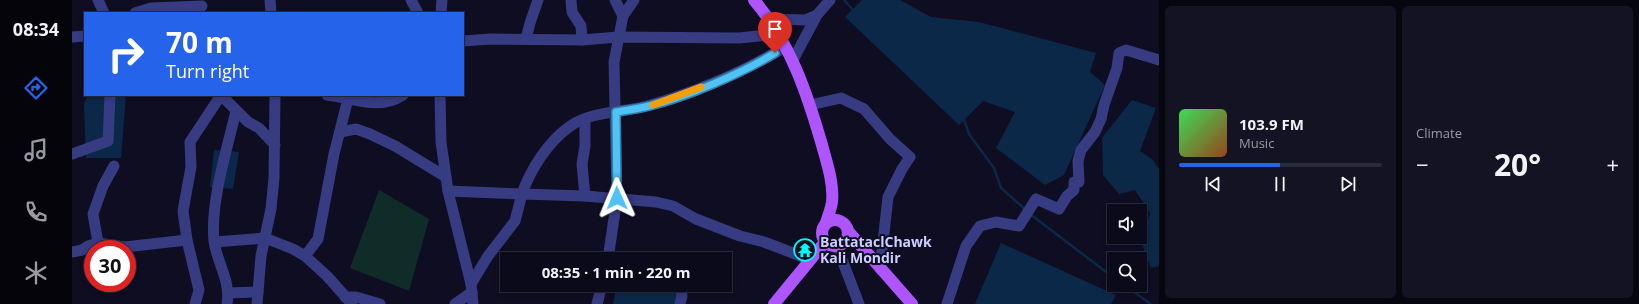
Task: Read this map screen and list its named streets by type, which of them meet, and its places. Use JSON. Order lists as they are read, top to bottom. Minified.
{"places":{"temple":["BattataclChawk Kali Mondir"]},"page":{"tabs":"08:34","tile":"Climate","turn":["70 m","Turn right"],"song":["103.9 FM","Music"],"heat":["−","20°","+"],"limit":"30","trip":"08:35 · 1 min · 220 m"}}
